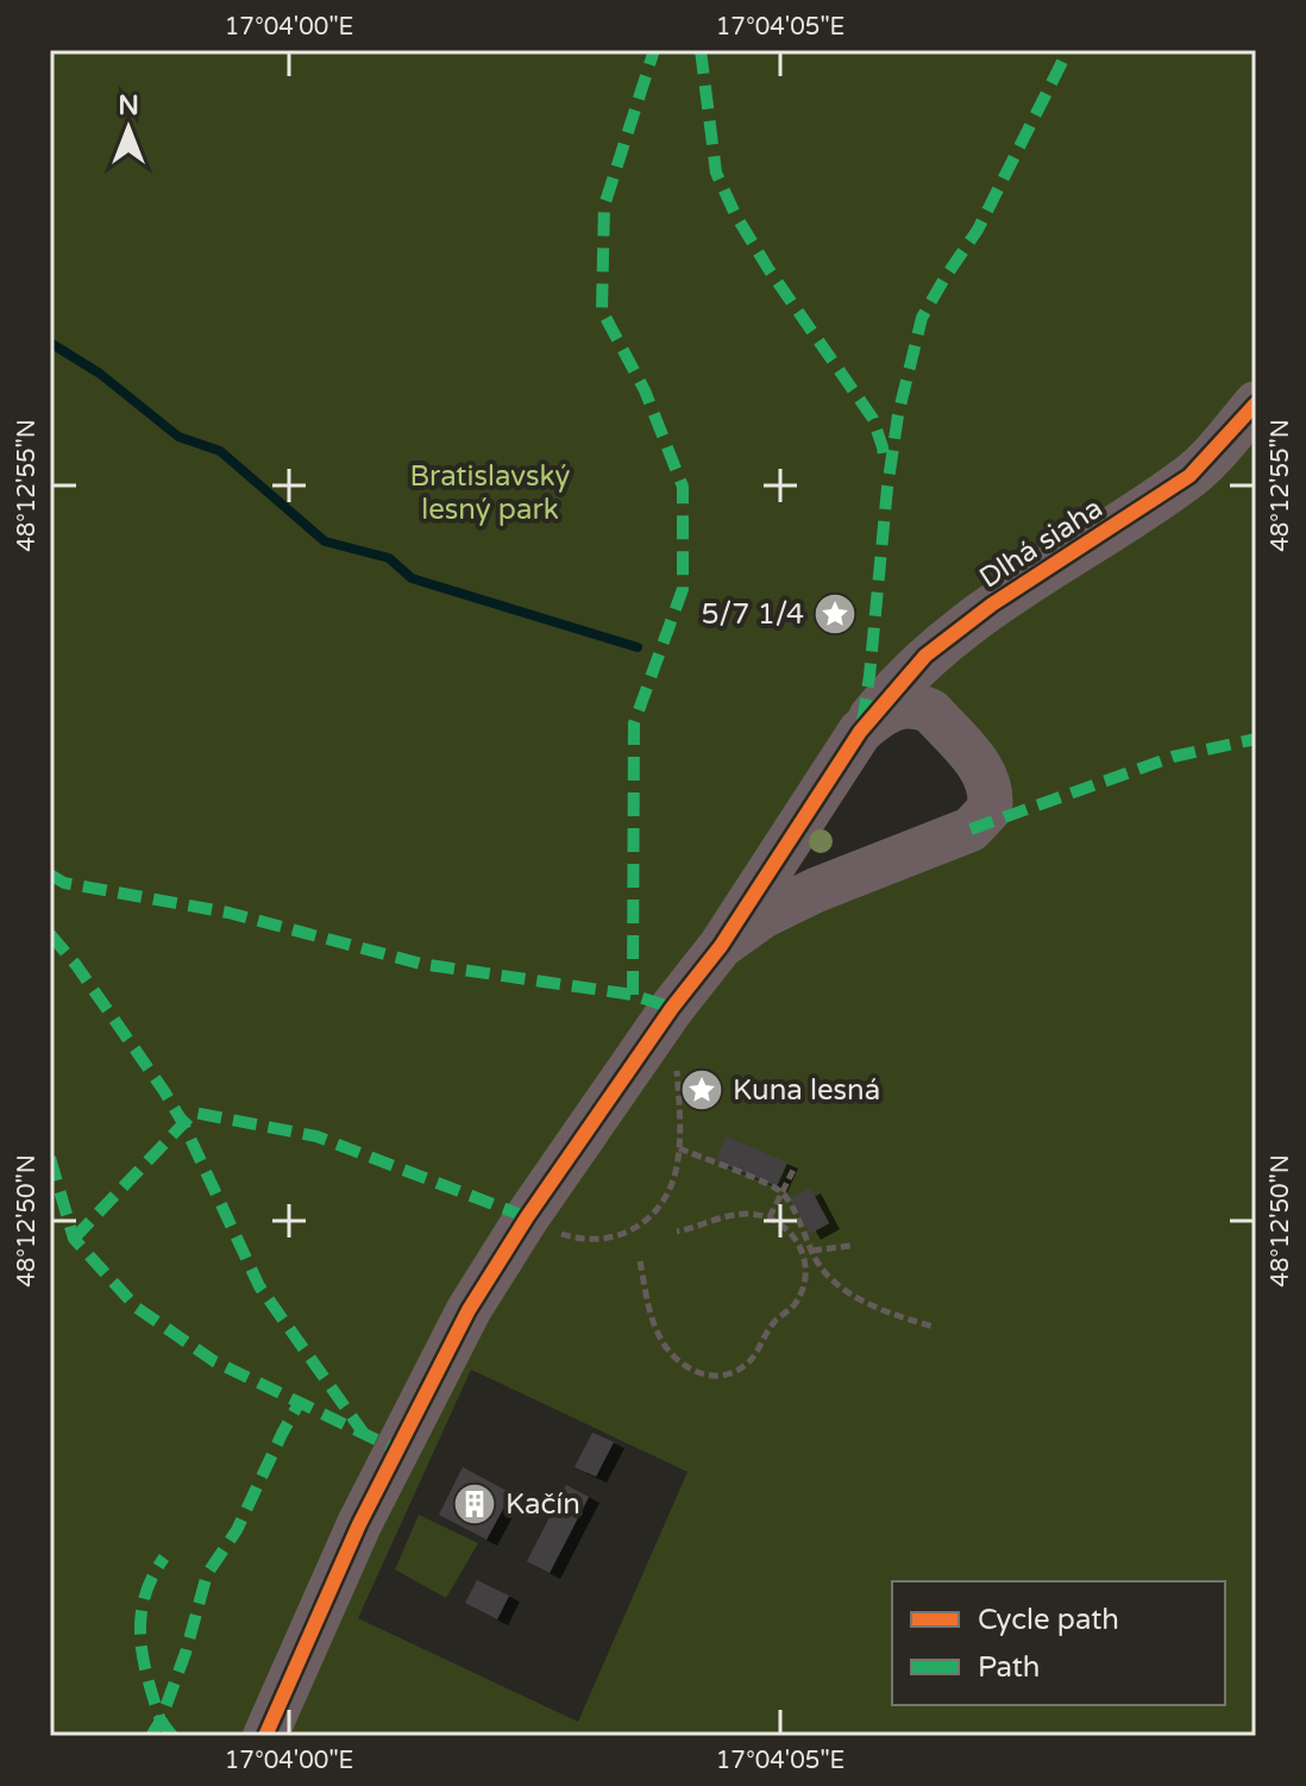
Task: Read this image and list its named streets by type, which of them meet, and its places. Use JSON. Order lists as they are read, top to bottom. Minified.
{"streets":{"lane":["Dlhá siaha"]},"parks":["Bratislavský lesný park"],"places":{"place":["5/7 1/4","Kuna lesná"],"building":["Kačín"]},"legend":["Cycle path","Path"],"north":"top","coordinates":["17°04'00\"E","17°04'05\"E","48°12'55\"N","48°12'50\"N"]}
